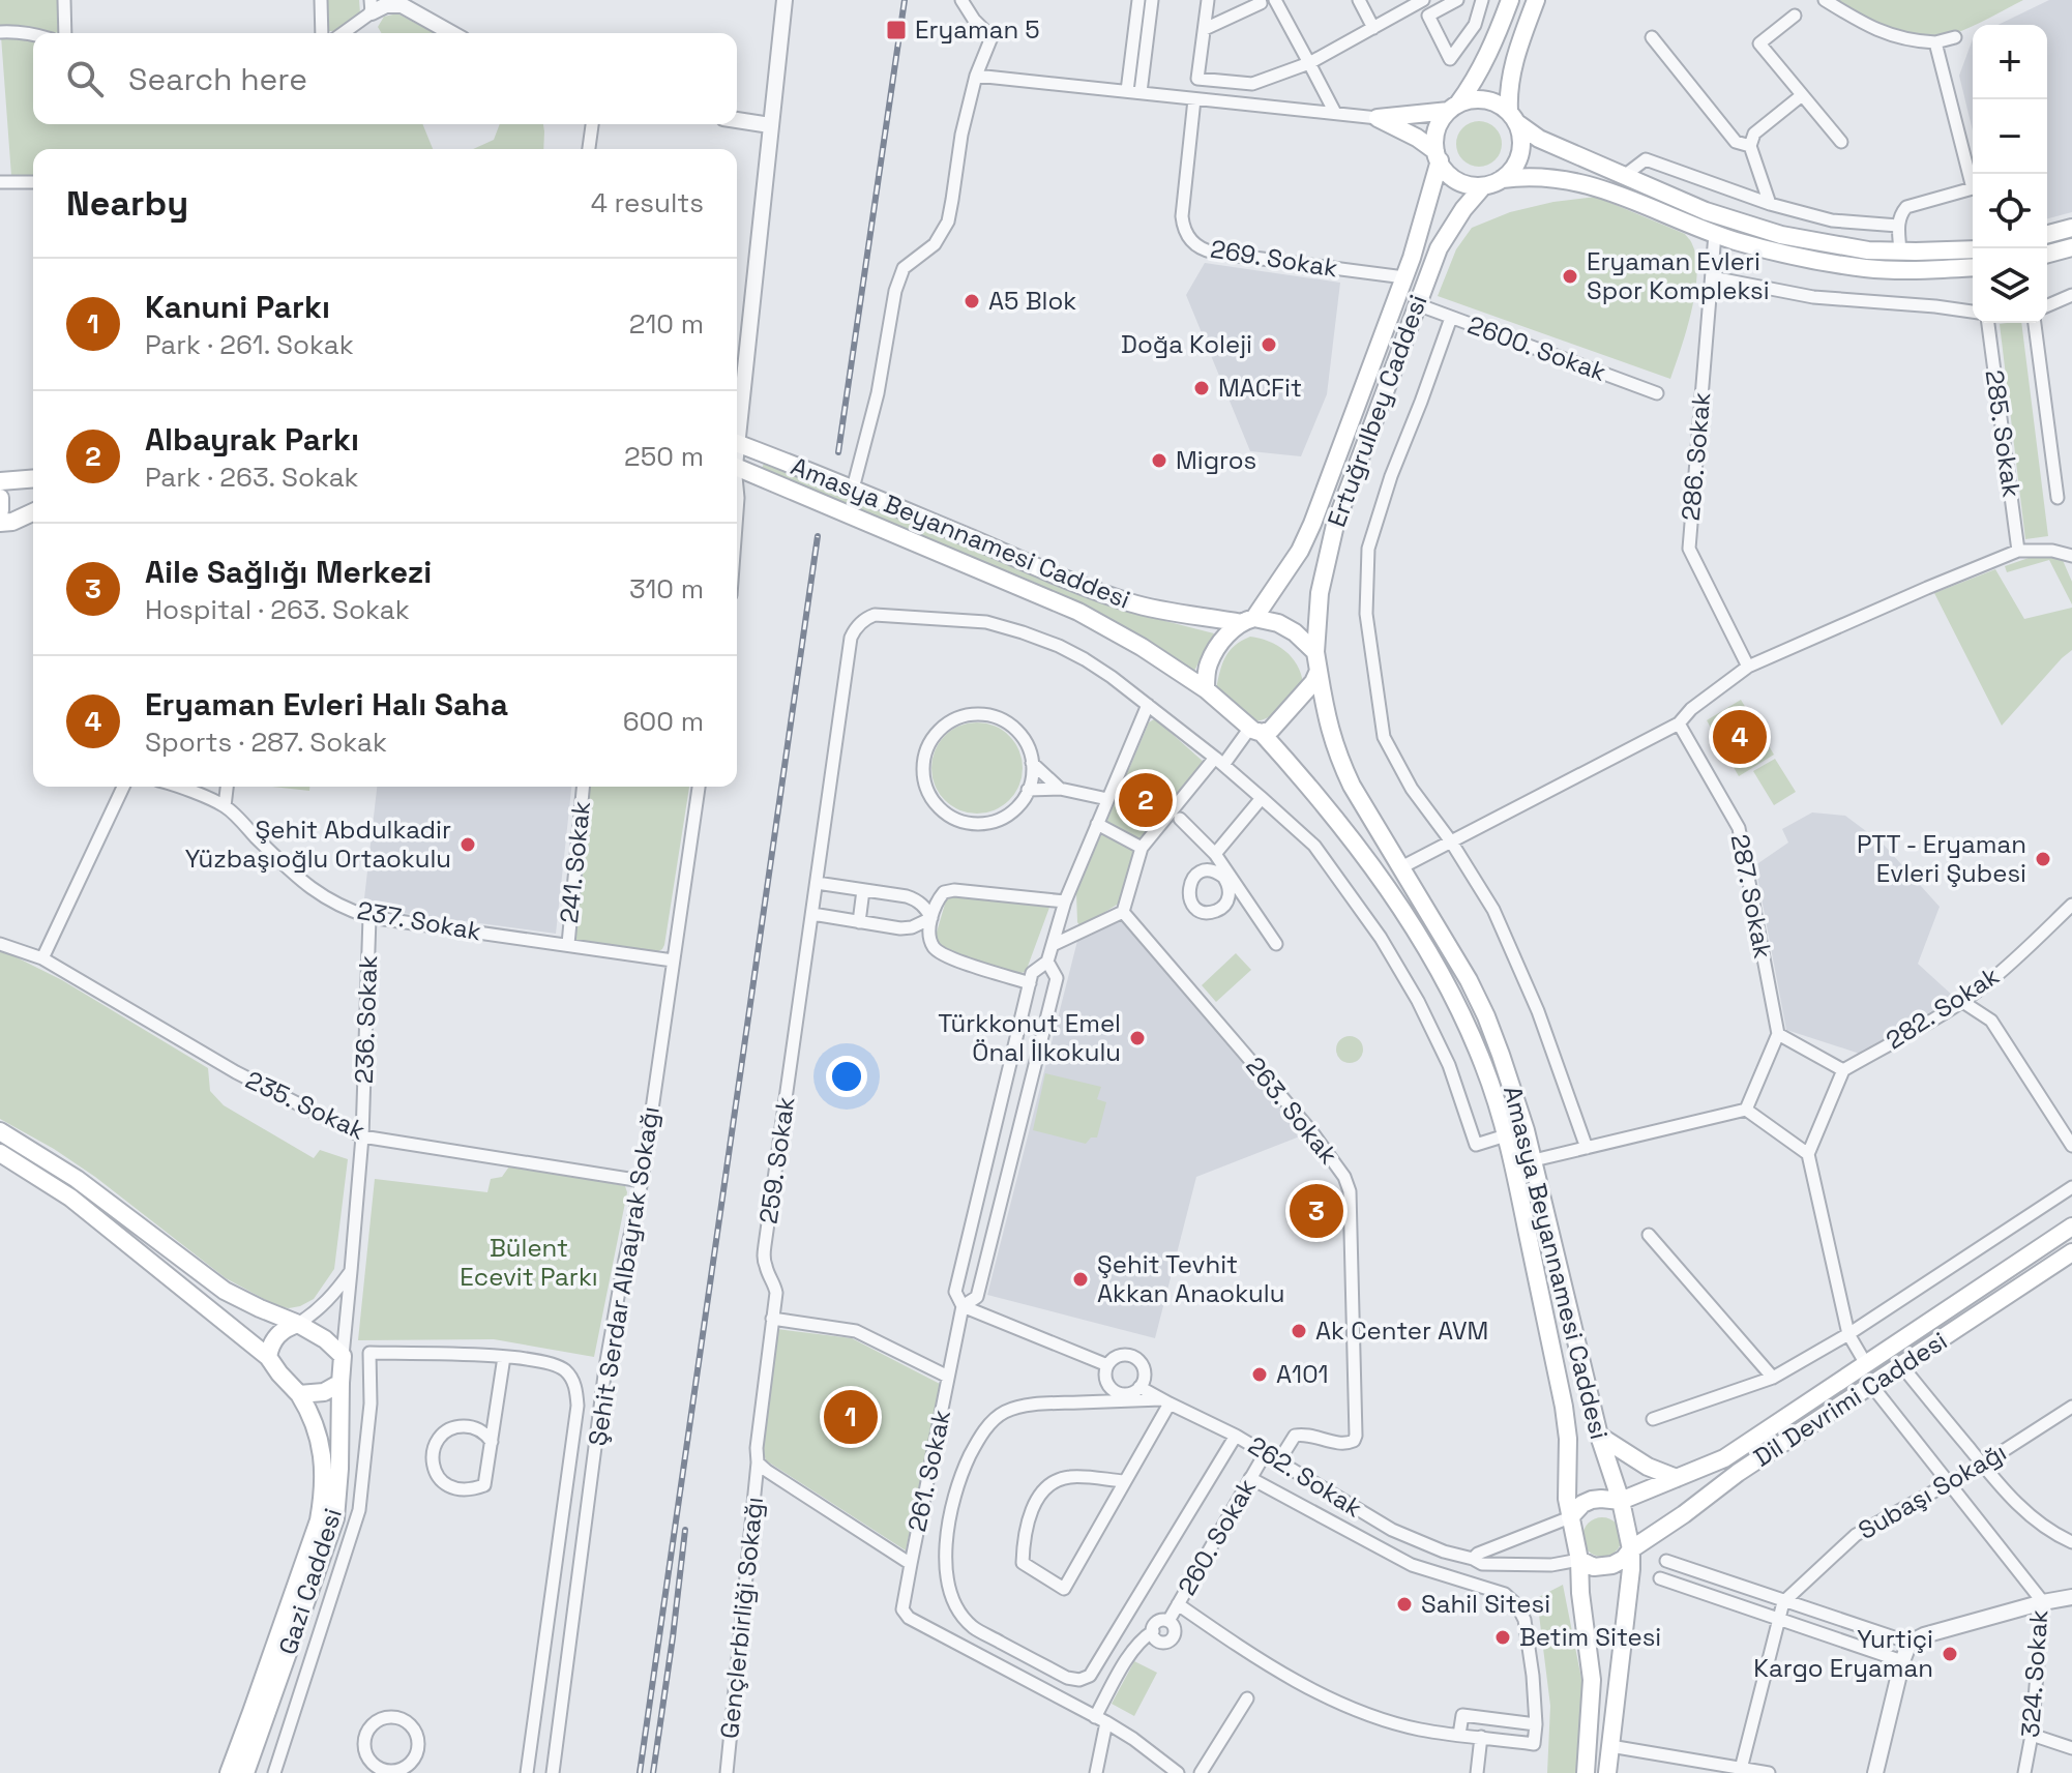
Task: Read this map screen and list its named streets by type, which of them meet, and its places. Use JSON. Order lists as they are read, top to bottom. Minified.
{"streets":{"main road":["Ertuğrulbey Caddesi","Amasya Beyannamesi Caddesi","Dil Devrimi Caddesi","Gazi Caddesi"],"street":["269. Sokak","2600. Sokak","285. Sokak","286. Sokak","241. Sokak","287. Sokak","237. Sokak","282. Sokak","236. Sokak","235. Sokak","263. Sokak","259. Sokak","Şehit Serdar Albayrak Sokağı","261. Sokak","262. Sokak","Subaşı Sokağı","260. Sokak","Gençlerbirliği Sokağı","324. Sokak"]},"crossings":[["269. Sokak","Ertuğrulbey Caddesi"],["2600. Sokak","Ertuğrulbey Caddesi"],["Ertuğrulbey Caddesi","Amasya Beyannamesi Caddesi"],["Amasya Beyannamesi Caddesi","Dil Devrimi Caddesi"],["Amasya Beyannamesi Caddesi","262. Sokak"],["241. Sokak","237. Sokak"],["237. Sokak","236. Sokak"],["237. Sokak","Şehit Serdar Albayrak Sokağı"],["236. Sokak","235. Sokak"],["236. Sokak","Gazi Caddesi"],["235. Sokak","Şehit Serdar Albayrak Sokağı"],["263. Sokak","262. Sokak"],["259. Sokak","261. Sokak"],["259. Sokak","Gençlerbirliği Sokağı"],["Dil Devrimi Caddesi","262. Sokak"],["Dil Devrimi Caddesi","324. Sokak"],["262. Sokak","260. Sokak"],["Subaşı Sokağı","324. Sokak"]],"parks":["Bülent Ecevit Parkı"],"places":{"transit":["Eryaman 5"],"other":["Eryaman Evleri Spor Kompleksi","A5 Blok","Doğa Koleji","MACFit","Migros","Şehit Abdulkadir Yüzbaşıoğlu Ortaokulu","PTT - Eryaman Evleri Şubesi","Türkkonut Emel Önal İlkokulu","Şehit Tevhit Akkan Anaokulu","Ak Center AVM","A101","Sahil Sitesi","Betim Sitesi","Yurtiçi Kargo Eryaman"]},"page":{"map_buttons":["+","−"],"search":"Search here","heading":["Nearby","4 results"],"list":[{"mark":"1","name":"Kanuni Parkı","note":"Park · 261. Sokak","value":"210 m"},{"mark":"2","name":"Albayrak Parkı","note":"Park · 263. Sokak","value":"250 m"},{"mark":"3","name":"Aile Sağlığı Merkezi","note":"Hospital · 263. Sokak","value":"310 m"},{"mark":"4","name":"Eryaman Evleri Halı Saha","note":"Sports · 287. Sokak","value":"600 m"}],"pins":["4","2","3","1"]}}
